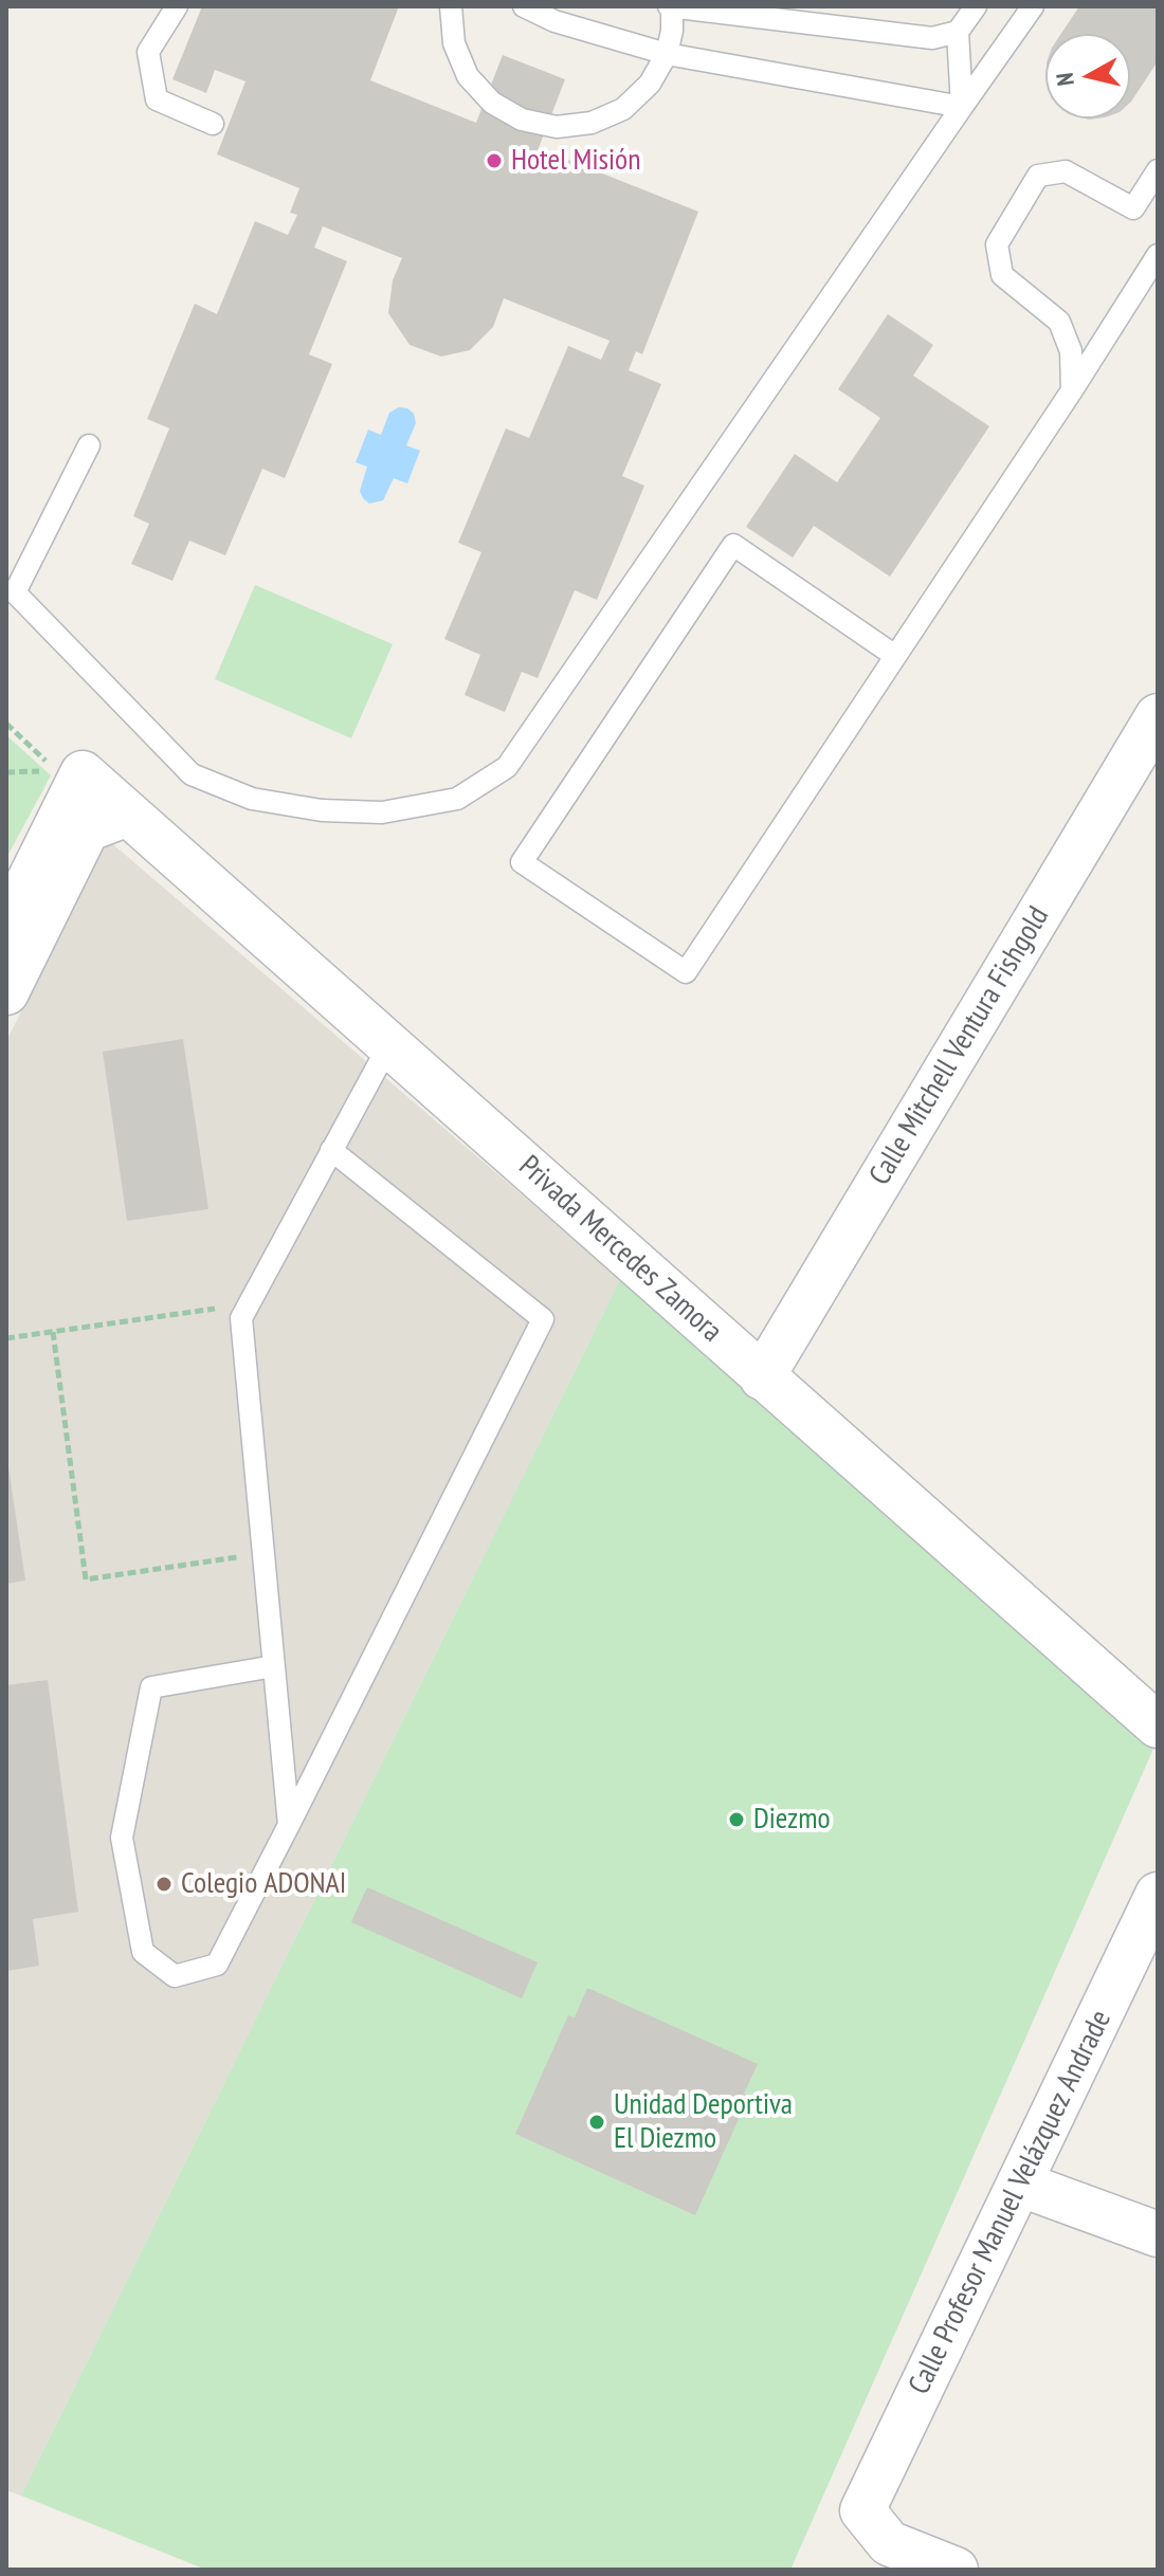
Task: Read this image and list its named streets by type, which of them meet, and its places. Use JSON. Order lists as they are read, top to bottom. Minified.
{"streets":{"street":["Calle Mitchell Ventura Fishgold","Privada Mercedes Zamora","Calle Profesor Manuel Velázquez Andrade"]},"crossings":[["Calle Mitchell Ventura Fishgold","Privada Mercedes Zamora"]],"places":["Hotel Misión","Diezmo","Colegio ADONAI","Unidad Deportiva El Diezmo"],"north":"left"}
